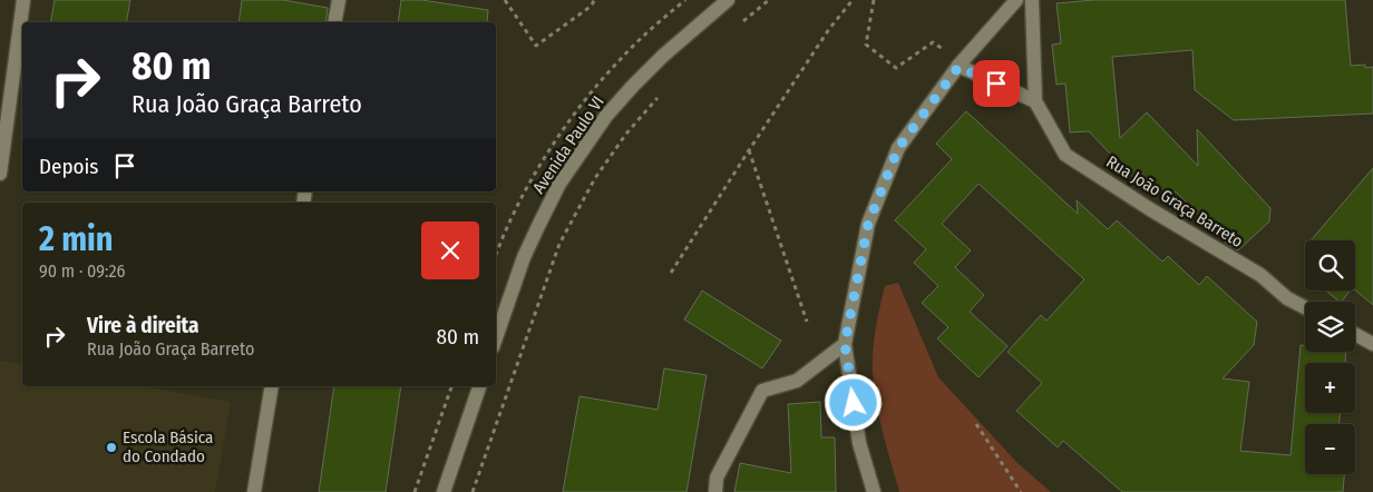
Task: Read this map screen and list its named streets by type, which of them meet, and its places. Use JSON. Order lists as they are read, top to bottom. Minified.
{"streets":{"street":["Avenida Paulo VI","Rua João Graça Barreto"]},"places":["Escola Básica do Condado"],"page":{"turn":["80 m","Rua João Graça Barreto"],"then":"Depois","heading":["2 min","90 m · 09:26"],"map_buttons":["+","−"],"list":[{"name":"Vire à direita","note":"Rua João Graça Barreto","value":"80 m"}]}}
